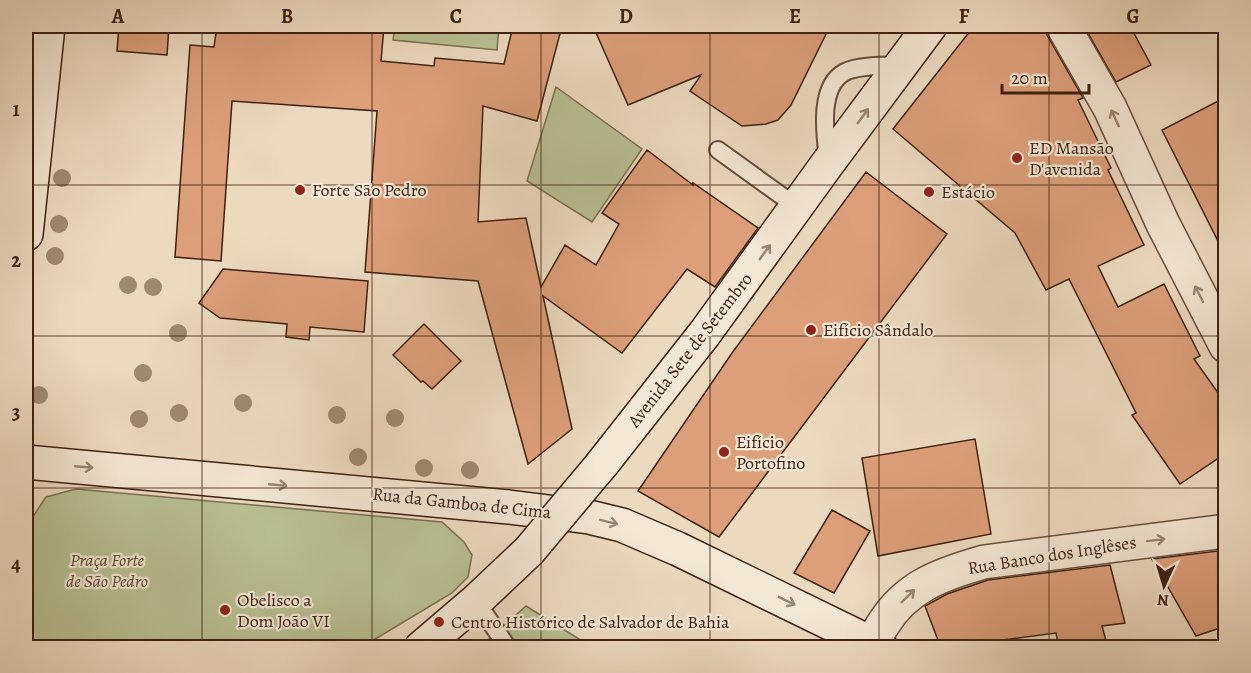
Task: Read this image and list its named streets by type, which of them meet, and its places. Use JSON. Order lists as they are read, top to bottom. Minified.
{"streets":{"street":["Avenida Sete de Setembro","Rua da Gamboa de Cima","Rua Banco dos Inglêses"]},"crossings":[["Rua da Gamboa de Cima","Rua Banco dos Inglêses"]],"one_way":["Avenida Sete de Setembro","Rua da Gamboa de Cima","Rua Banco dos Inglêses"],"parks":["Praça Forte de São Pedro"],"places":["ED Mansão D'avenida","Forte São Pedro","Estácio","Eifício Sândalo","Eifício Portofino","Obelisco a Dom João VI","Centro Histórico de Salvador de Bahia"],"scale_bar":"20 m","north":"bottom","grid":{"columns":["A","B","C","D","E","F","G"],"rows":["1","2","3","4"]}}
